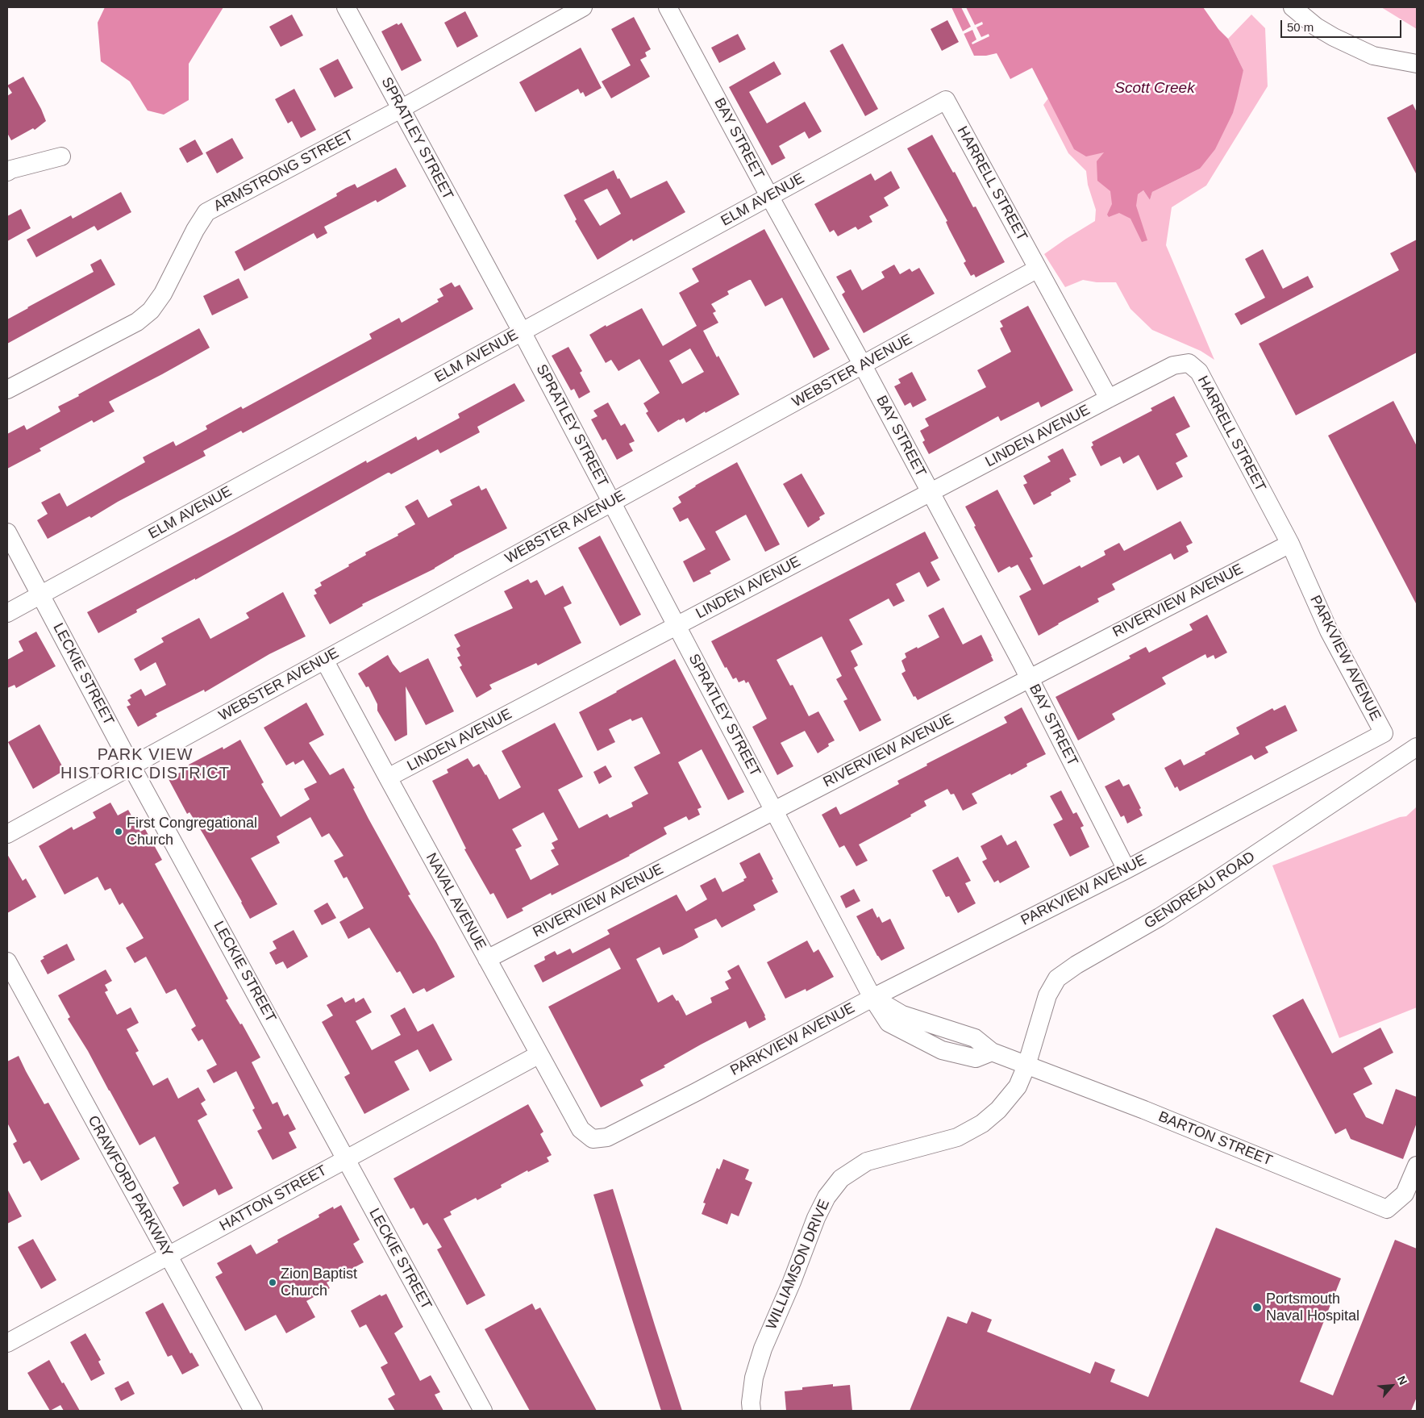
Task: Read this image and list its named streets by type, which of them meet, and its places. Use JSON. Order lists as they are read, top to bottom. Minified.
{"streets":{"street":["SPRATLEY STREET","BAY STREET","ARMSTRONG STREET","HARRELL STREET","ELM AVENUE","WEBSTER AVENUE","LINDEN AVENUE","RIVERVIEW AVENUE","PARKVIEW AVENUE","LECKIE STREET","GENDREAU ROAD","NAVAL AVENUE","BARTON STREET","CRAWFORD PARKWAY","HATTON STREET","WILLIAMSON DRIVE"]},"crossings":[["SPRATLEY STREET","ARMSTRONG STREET"],["SPRATLEY STREET","ELM AVENUE"],["SPRATLEY STREET","WEBSTER AVENUE"],["SPRATLEY STREET","LINDEN AVENUE"],["SPRATLEY STREET","RIVERVIEW AVENUE"],["SPRATLEY STREET","PARKVIEW AVENUE"],["SPRATLEY STREET","BARTON STREET"],["BAY STREET","ELM AVENUE"],["BAY STREET","WEBSTER AVENUE"],["BAY STREET","LINDEN AVENUE"],["BAY STREET","RIVERVIEW AVENUE"],["BAY STREET","PARKVIEW AVENUE"],["HARRELL STREET","ELM AVENUE"],["HARRELL STREET","WEBSTER AVENUE"],["HARRELL STREET","LINDEN AVENUE"],["HARRELL STREET","RIVERVIEW AVENUE"],["HARRELL STREET","PARKVIEW AVENUE"],["ELM AVENUE","LECKIE STREET"],["WEBSTER AVENUE","LECKIE STREET"],["WEBSTER AVENUE","NAVAL AVENUE"],["LINDEN AVENUE","NAVAL AVENUE"],["RIVERVIEW AVENUE","PARKVIEW AVENUE"],["RIVERVIEW AVENUE","NAVAL AVENUE"],["PARKVIEW AVENUE","NAVAL AVENUE"],["PARKVIEW AVENUE","BARTON STREET"],["LECKIE STREET","HATTON STREET"],["GENDREAU ROAD","BARTON STREET"],["GENDREAU ROAD","WILLIAMSON DRIVE"],["NAVAL AVENUE","HATTON STREET"],["BARTON STREET","WILLIAMSON DRIVE"],["CRAWFORD PARKWAY","HATTON STREET"]],"districts":["PARK VIEW HISTORIC DISTRICT"],"water":["Scott Creek"],"places":["First Congregational Church","Zion Baptist Church","Portsmouth Naval Hospital"],"scale_bar":"50 m","north":"top right"}
